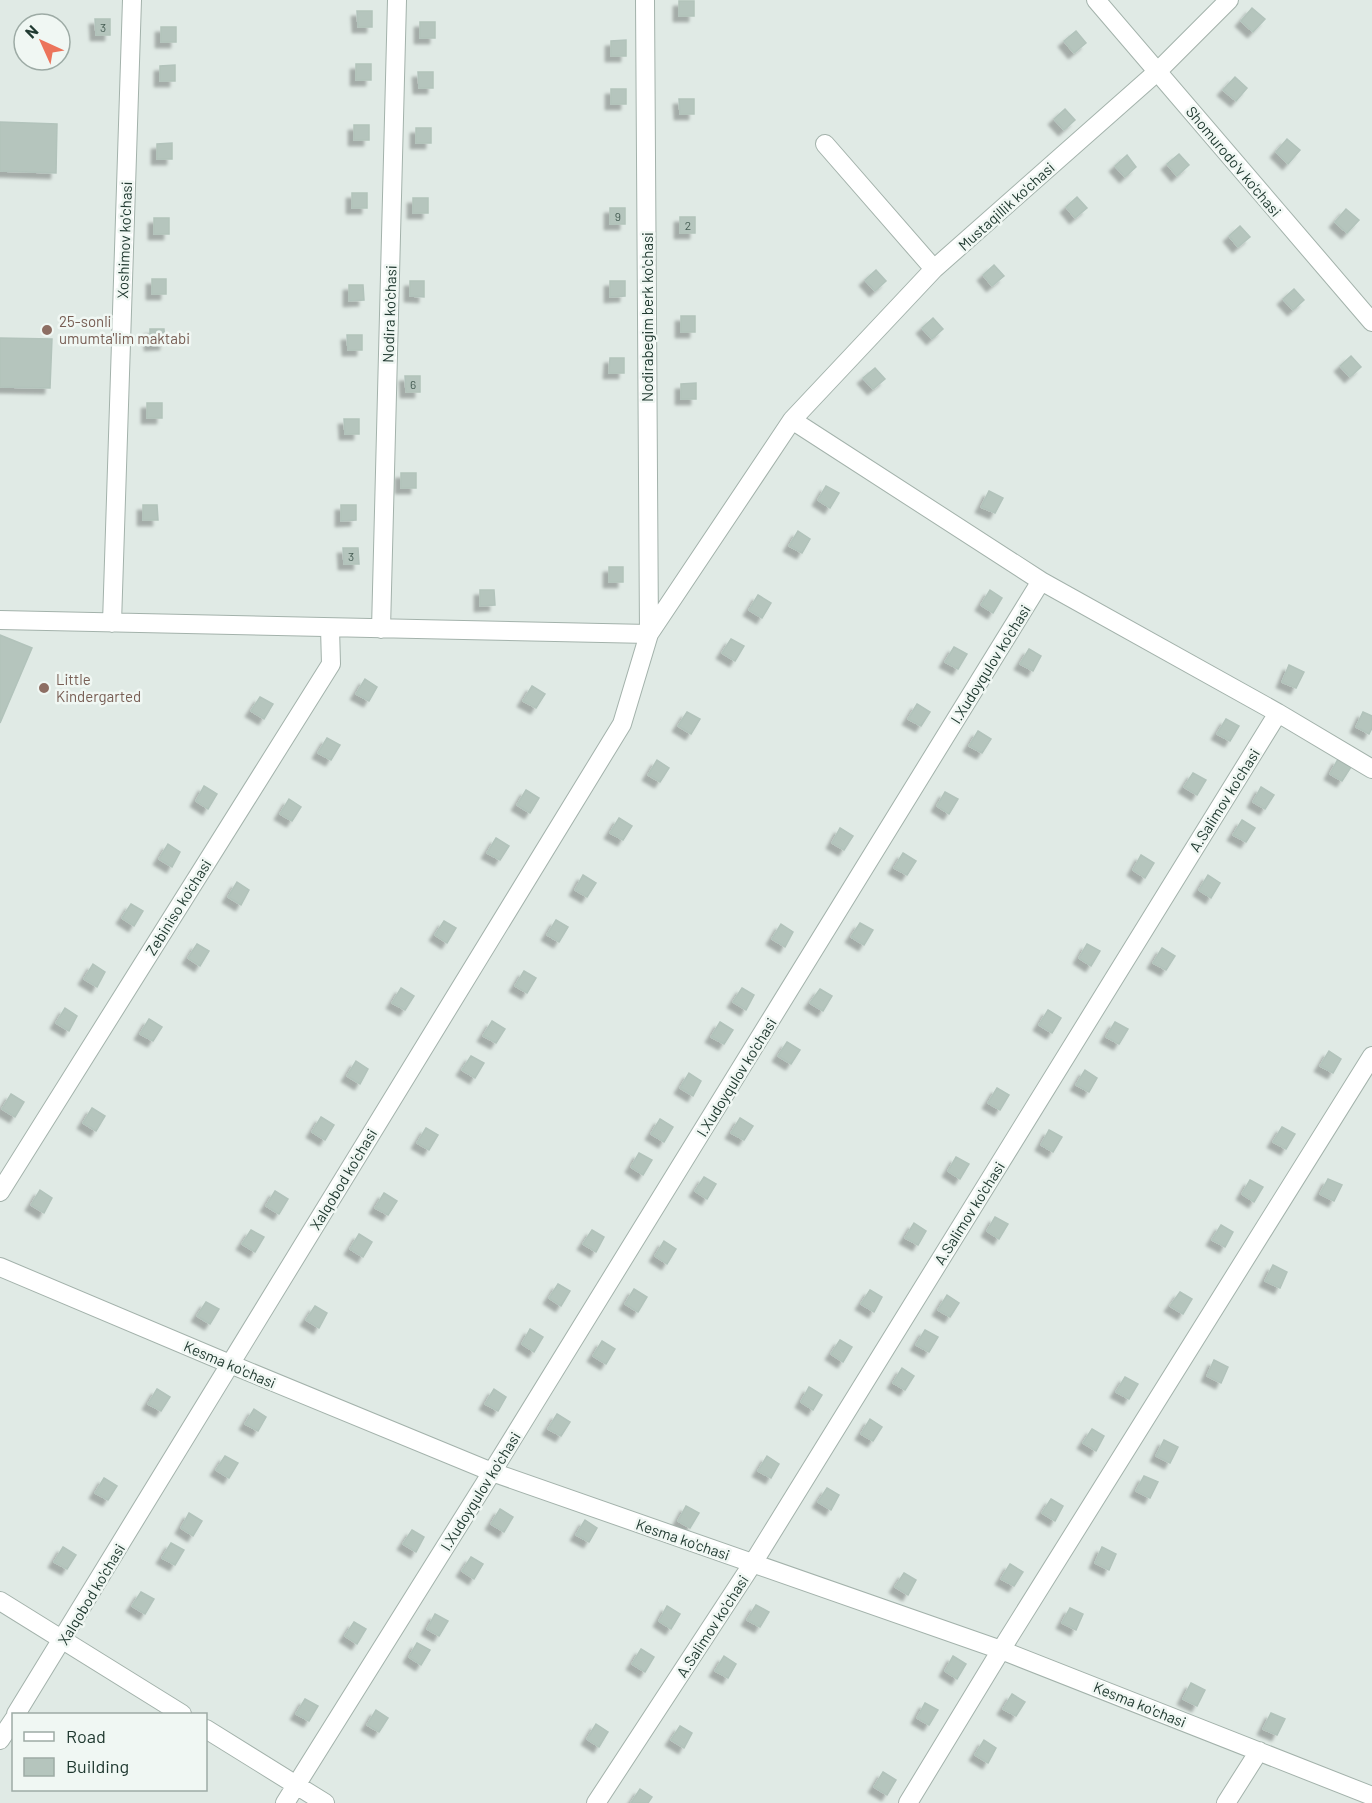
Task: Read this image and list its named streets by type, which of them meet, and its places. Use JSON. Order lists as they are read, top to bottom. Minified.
{"streets":{"street":["Shomurodo'v ko'chasi","Mustaqillik ko'chasi","Xoshimov ko'chasi","Nodira ko'chasi","Nodirabegim berk ko'chasi","I.Xudoyqulov ko'chasi","A.Salimov ko'chasi","Zebiniso ko'chasi","Xalqobod ko'chasi","Kesma ko'chasi"]},"crossings":[["Shomurodo'v ko'chasi","Mustaqillik ko'chasi"],["Mustaqillik ko'chasi","Nodirabegim berk ko'chasi"],["Mustaqillik ko'chasi","Xalqobod ko'chasi"],["Nodirabegim berk ko'chasi","Xalqobod ko'chasi"],["I.Xudoyqulov ko'chasi","Kesma ko'chasi"],["A.Salimov ko'chasi","Kesma ko'chasi"],["Xalqobod ko'chasi","Kesma ko'chasi"]],"places":["25-sonli umumta'lim maktabi","Little Kindergarted"],"house_numbers":["3","9","2","6","3"],"legend":["Road","Building"],"north":"top left"}
